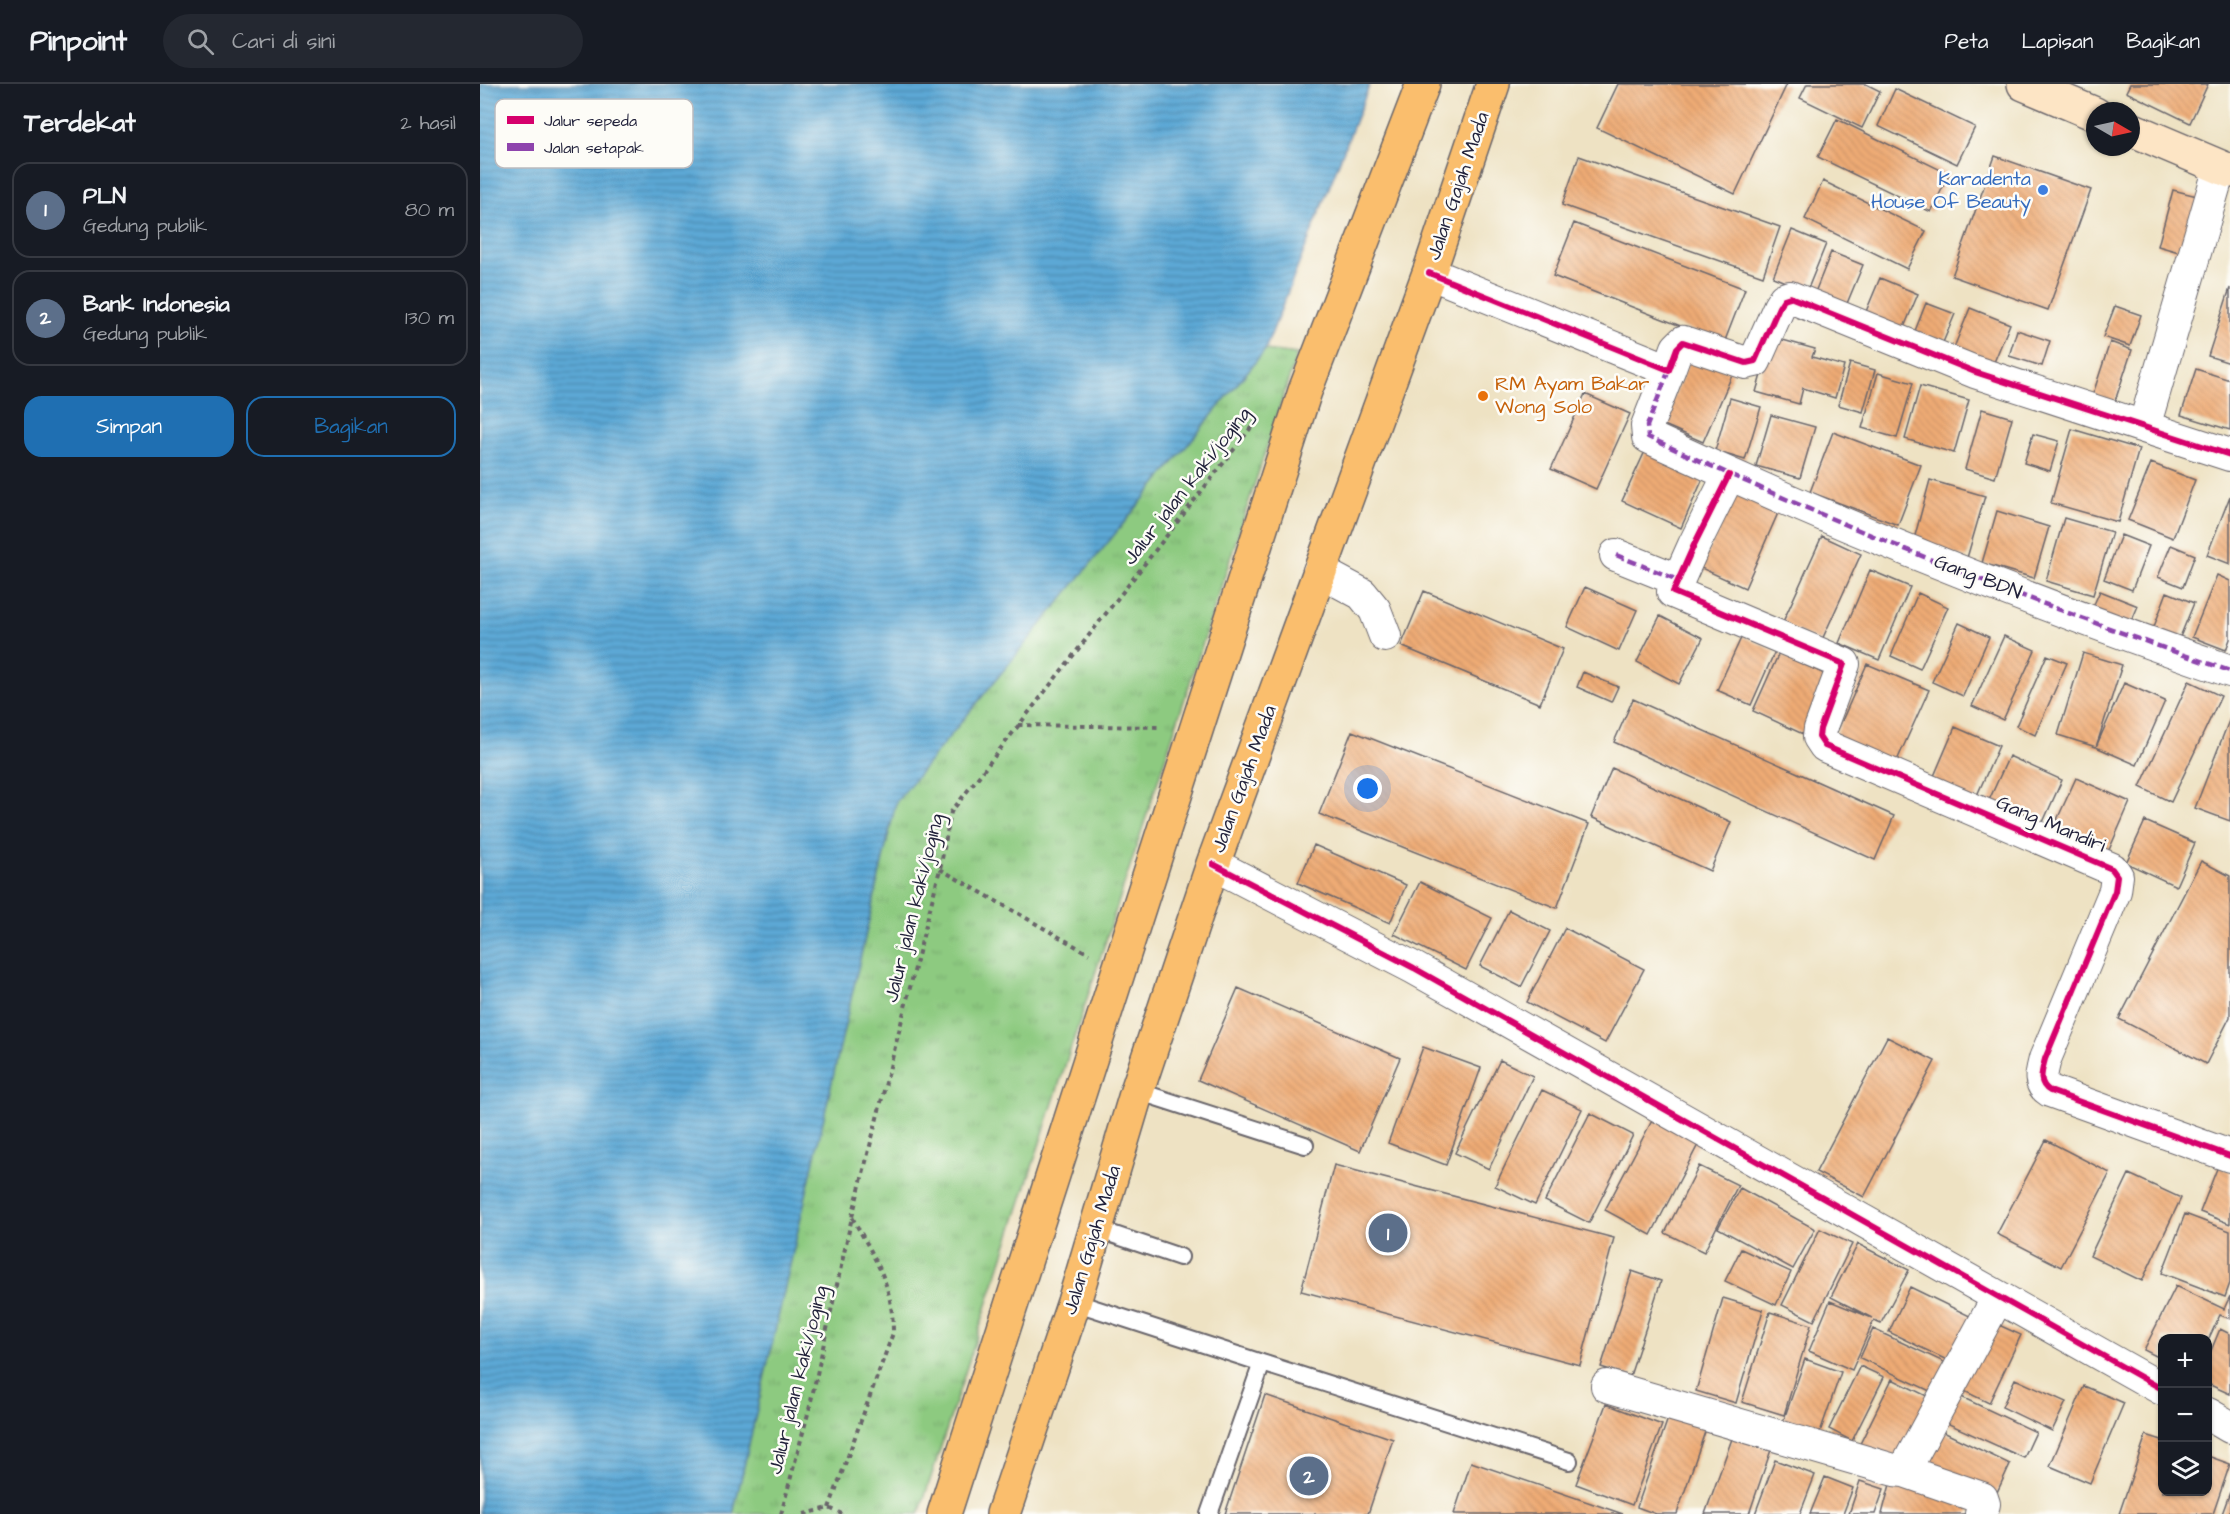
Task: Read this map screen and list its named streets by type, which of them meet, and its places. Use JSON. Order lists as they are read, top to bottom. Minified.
{"streets":{"highway":["Jalan Gajah Mada"],"street":["Gang BDN","Gang Mandiri"],"path":["Jalur jalan kaki/joging"]},"places":["Karadenta House Of Beauty","RM Ayam Bakar Wong Solo"],"legend":["Jalur sepeda","Jalan setapak"],"north":"right","page":{"header":"Pinpoint","search":"Cari di sini","nav":["Peta","Lapisan","Bagikan"],"heading":["Terdekat","2 hasil"],"list":[{"mark":"1","name":"PLN","note":"Gedung publik","value":"80 m"},{"mark":"2","name":"Bank Indonesia","note":"Gedung publik","value":"130 m"}],"buttons":["Simpan","Bagikan"],"pins":["1","2"],"map_buttons":["+","−"]}}
